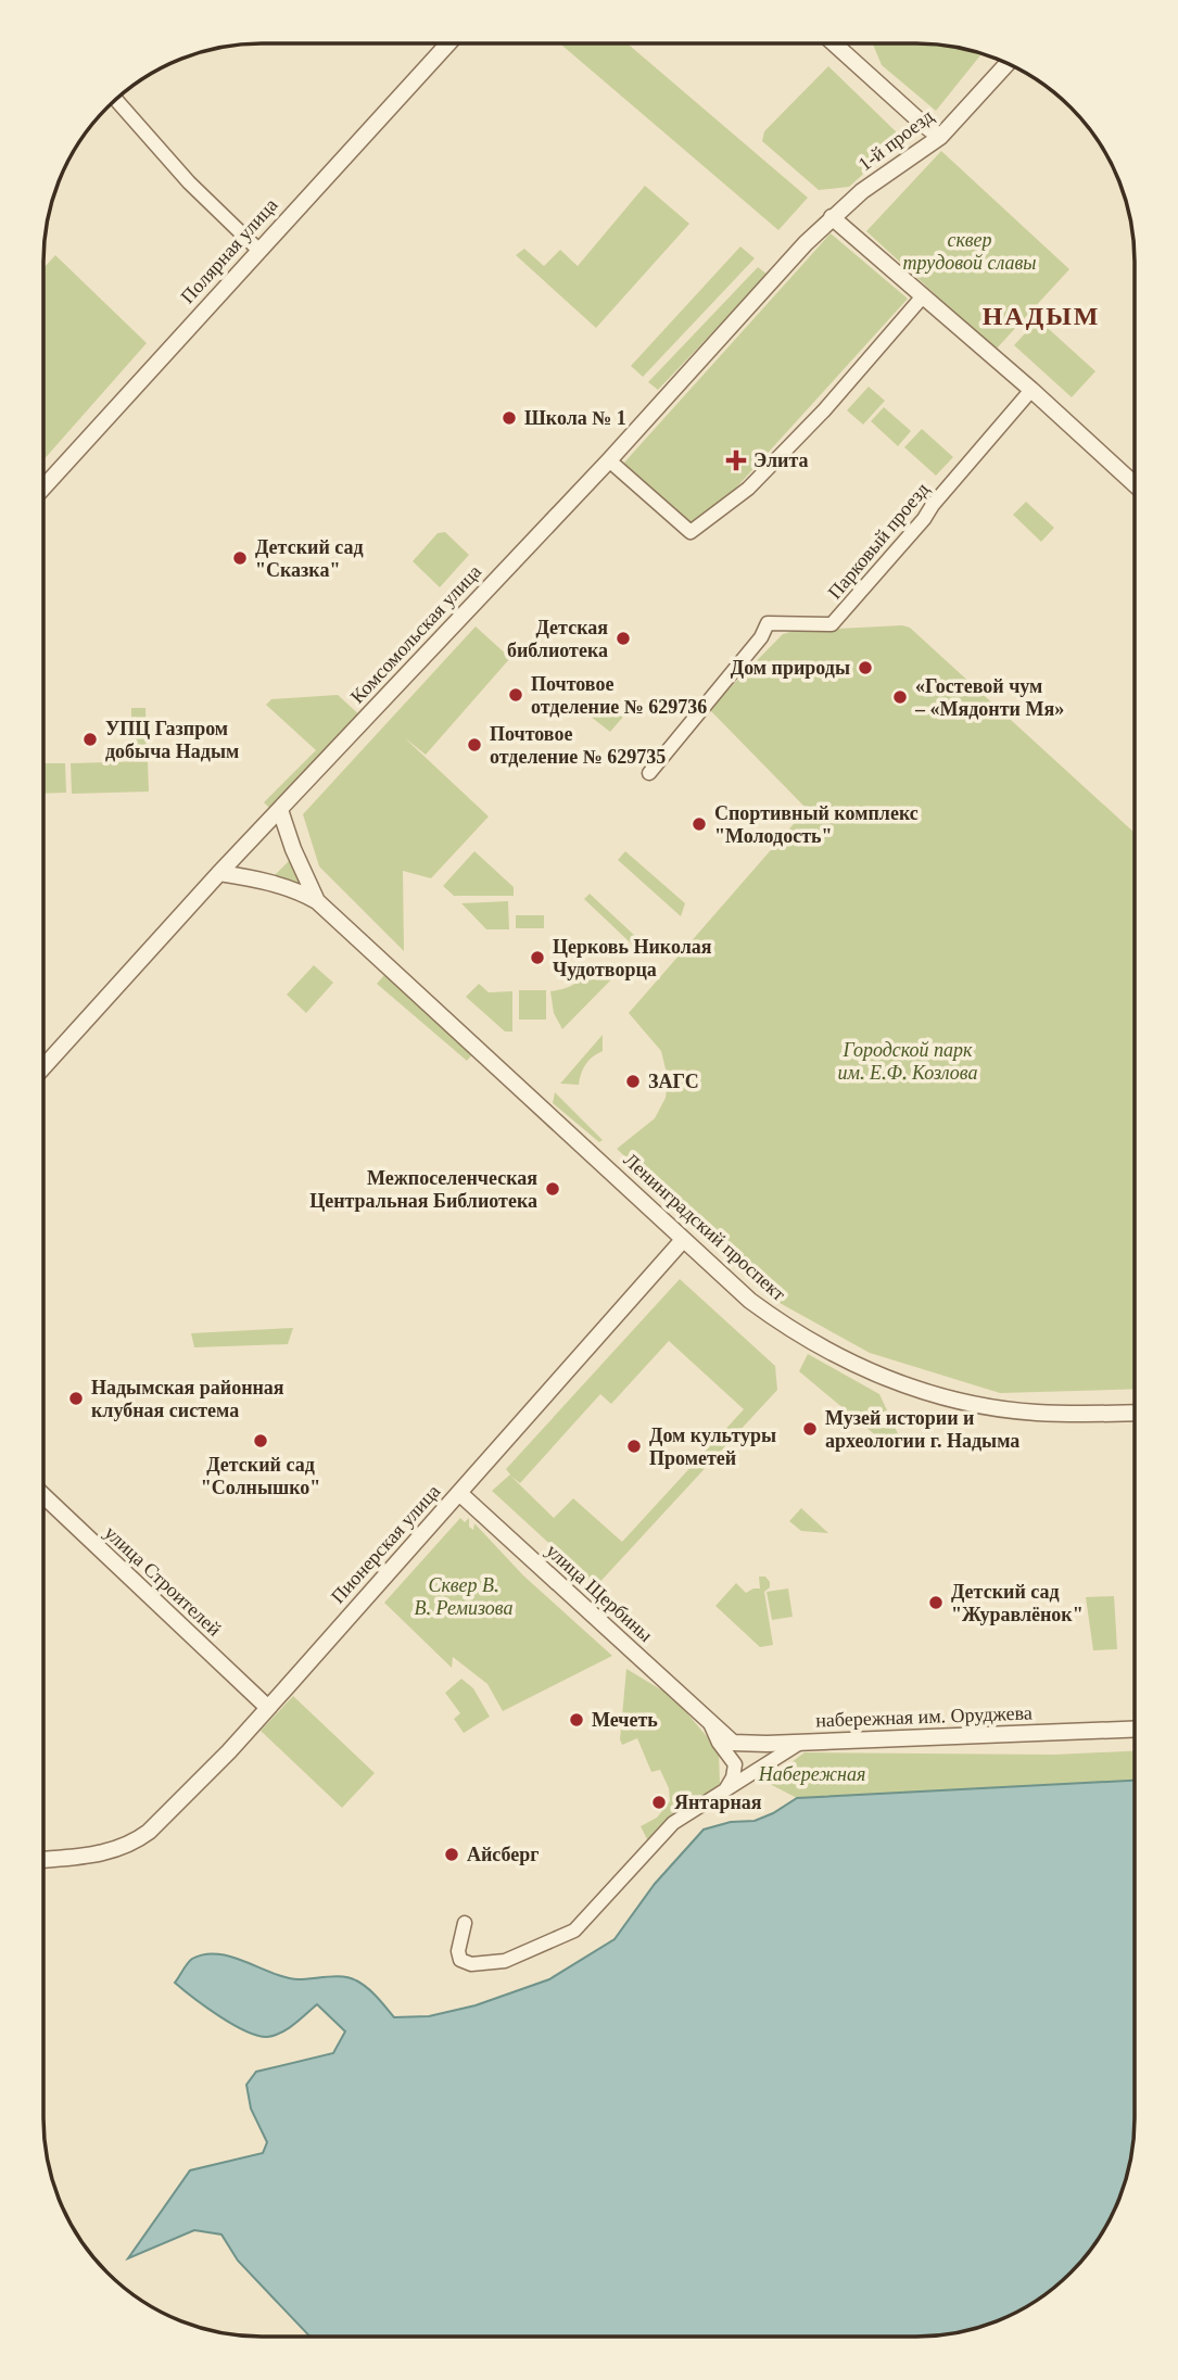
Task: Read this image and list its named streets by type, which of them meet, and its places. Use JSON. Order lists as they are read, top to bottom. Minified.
{"streets":{"street":["1-й проезд","Полярная улица","Парковый проезд","Комсомольская улица","Ленинградский проспект","Пионерская улица","улица Строителей","улица Щербины","набережная им. Оруджева"]},"crossings":[["1-й проезд","Комсомольская улица"],["Ленинградский проспект","Пионерская улица"],["Пионерская улица","улица Строителей"],["Пионерская улица","улица Щербины"],["улица Щербины","набережная им. Оруджева"]],"districts":["НАДЫМ"],"parks":["сквер трудовой славы","Городской парк им. Е.Ф. Козлова","Сквер В. В. Ремизова","Набережная"],"places":{"other":["Школа № 1","Детский сад \"Сказка\"","Детская библиотека","Дом природы","Почтовое отделение № 629736","«Гостевой чум – «Мядонти Мя»","УПЦ Газпром добыча Надым","Почтовое отделение № 629735","Спортивный комплекс \"Молодость\"","Церковь Николая Чудотворца","ЗАГС","Межпоселенческая Центральная Библиотека","Надымская районная клубная система","Музей истории и археологии г. Надыма","Детский сад \"Солнышко\"","Дом культуры Прометей","Детский сад \"Журавлёнок\"","Мечеть","Янтарная","Айсберг"],"health":["Элита"]}}
